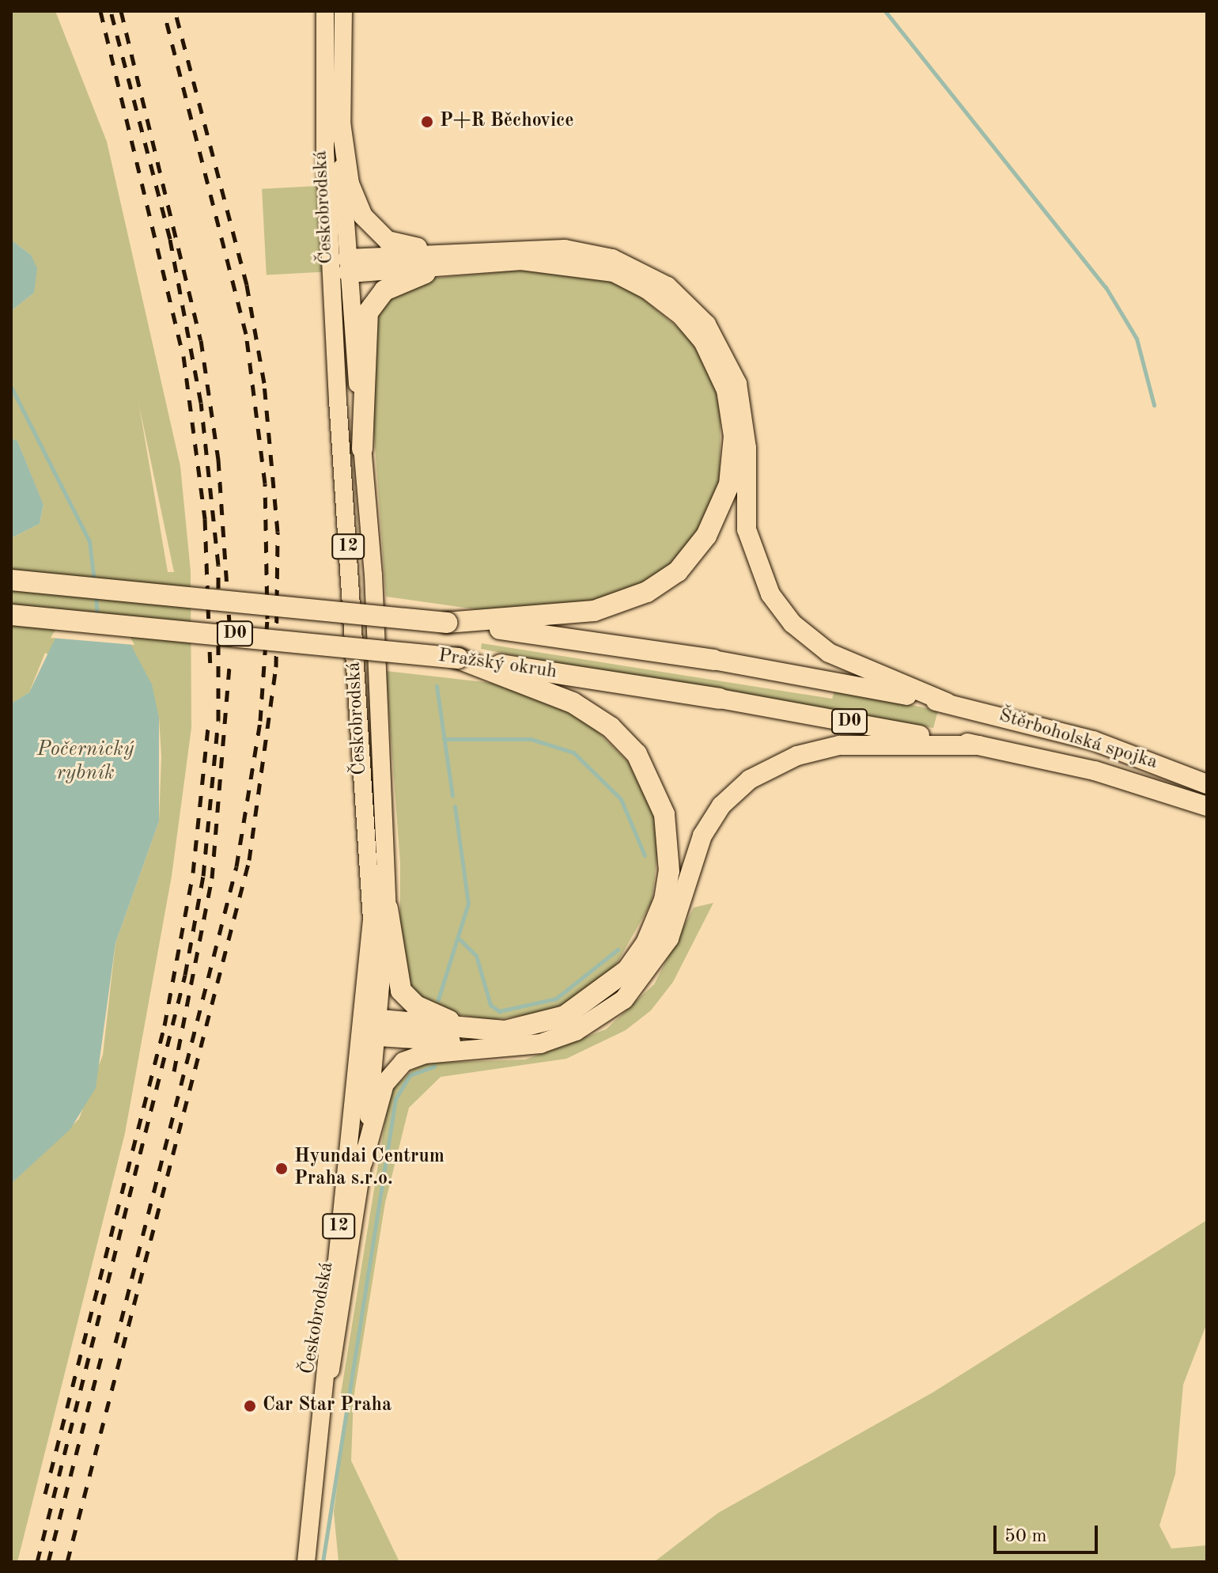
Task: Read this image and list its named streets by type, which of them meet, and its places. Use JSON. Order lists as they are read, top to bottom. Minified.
{"streets":{"highway":["D0","Pražský okruh","Štěrboholská spojka"],"main road":["Českobrodská","12"]},"crossings":[["Pražský okruh","Štěrboholská spojka"]],"water":["Počernický rybník"],"places":["P+R Běchovice","Hyundai Centrum Praha s.r.o.","Car Star Praha"],"scale_bar":"50 m"}
